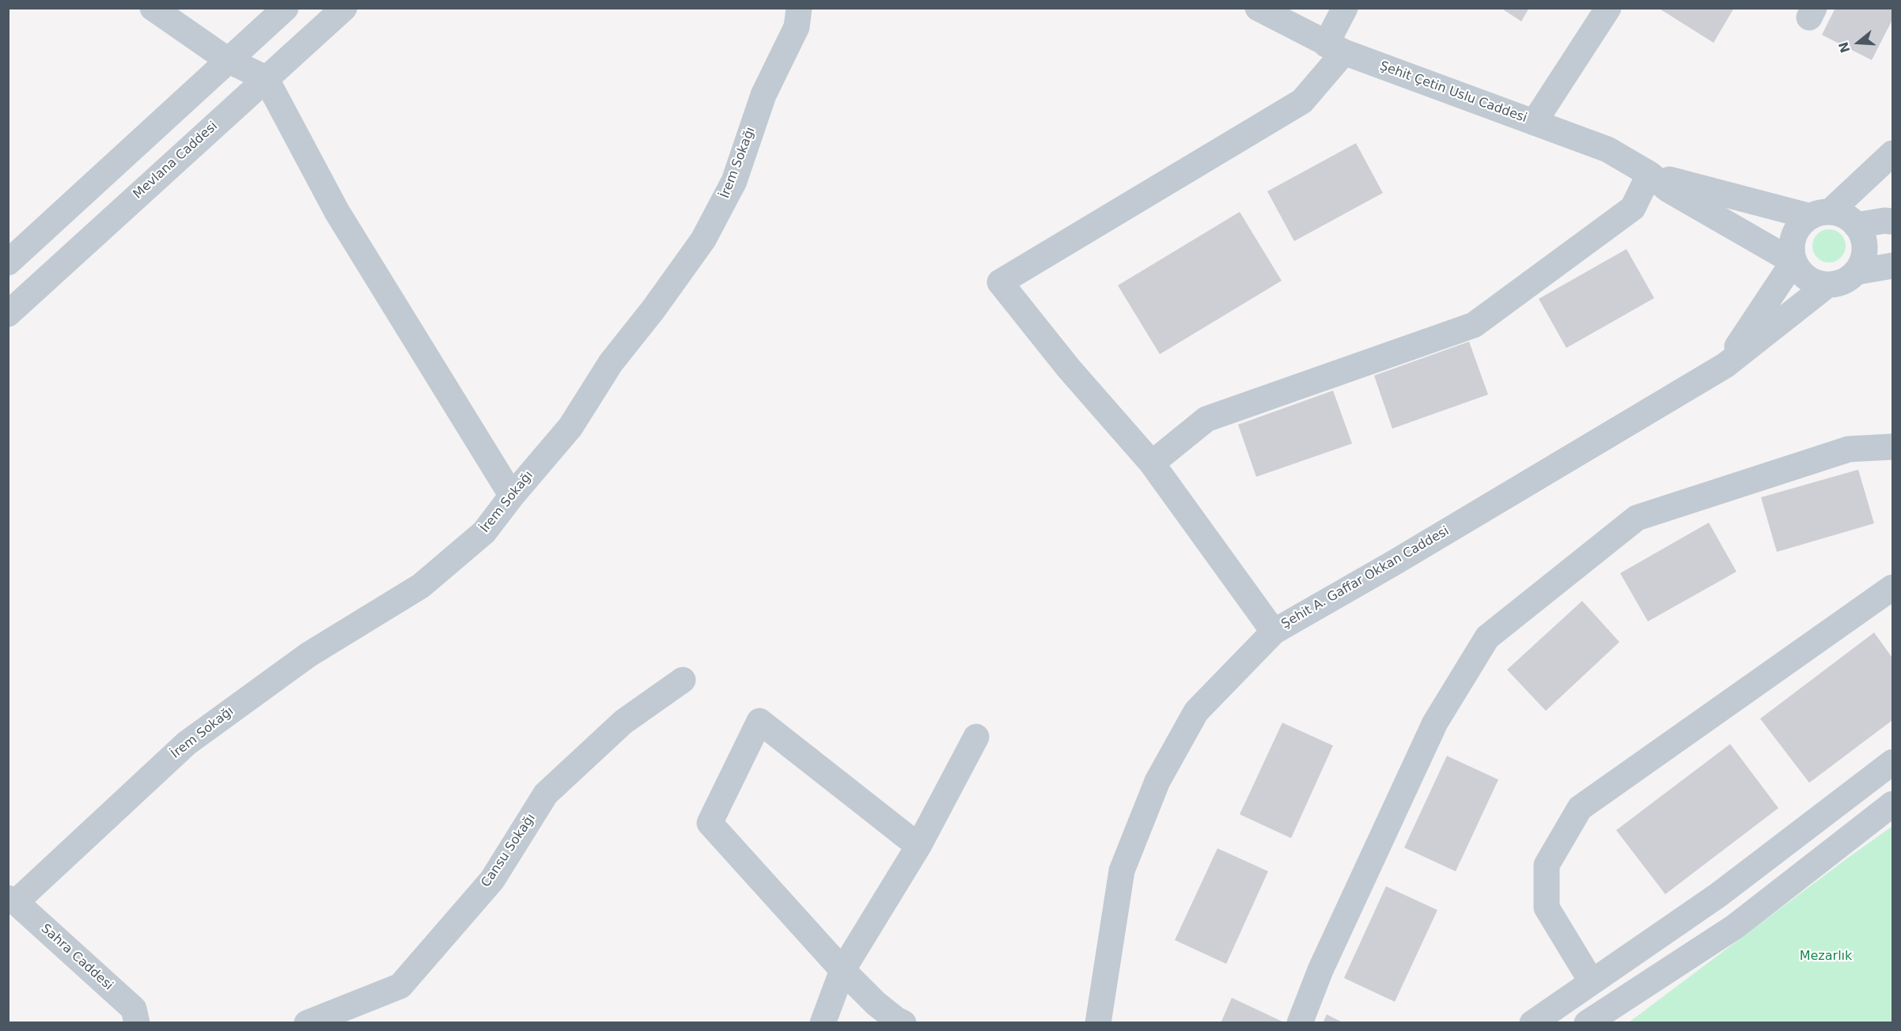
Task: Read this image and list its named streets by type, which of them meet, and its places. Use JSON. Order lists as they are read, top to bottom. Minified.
{"streets":{"street":["Şehit Çetin Uslu Caddesi","Mevlana Caddesi","İrem Sokağı","Şehit A. Gaffar Okkan Caddesi","Cansu Sokağı","Sahra Caddesi"]},"crossings":[["İrem Sokağı","Sahra Caddesi"]],"parks":["Mezarlık"],"north":"left"}
